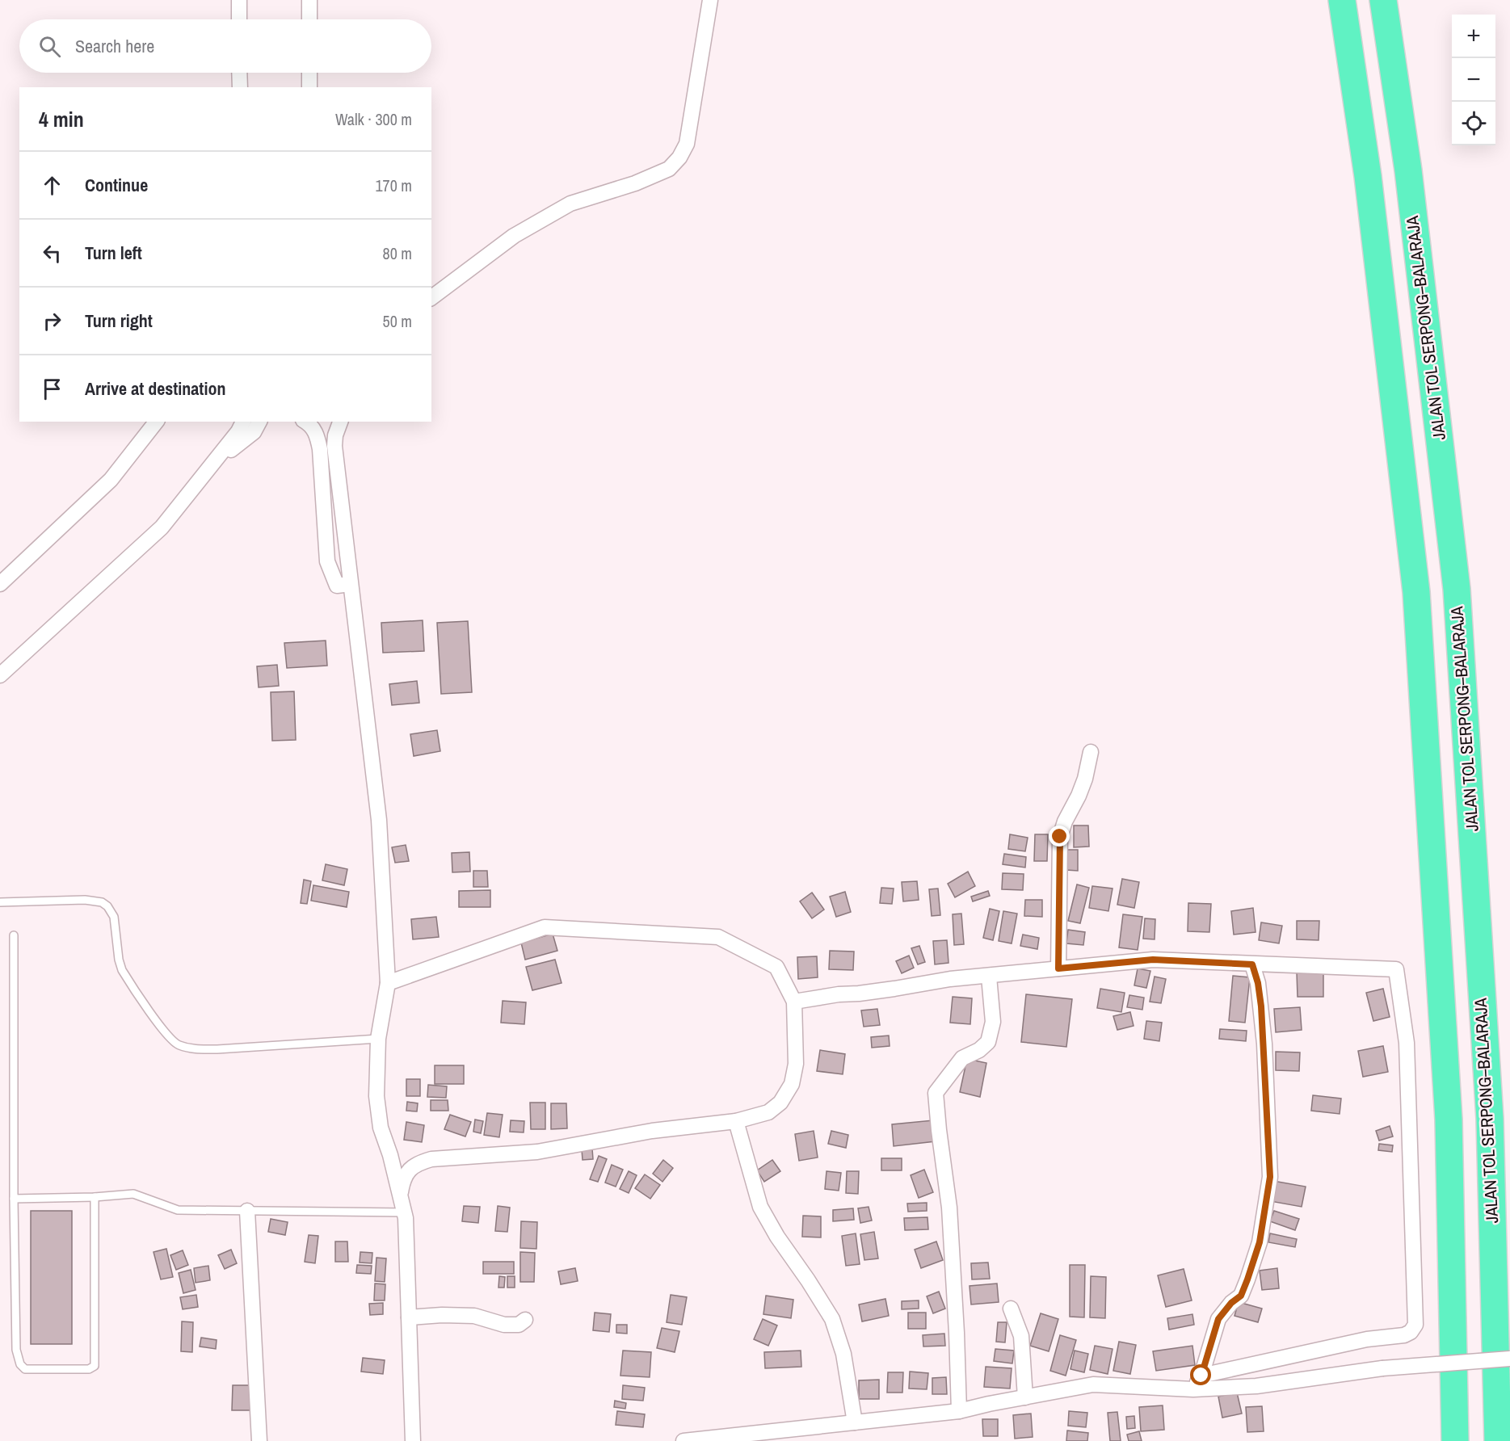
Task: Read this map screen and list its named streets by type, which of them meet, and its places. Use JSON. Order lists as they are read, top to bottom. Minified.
{"streets":{"highway":["JALAN TOL SERPONG–BALARAJA"]},"page":{"map_buttons":["+","−"],"search":"Search here","heading":["4 min","Walk · 300 m"],"list":[["Continue","170 m"],["Turn left","80 m"],["Turn right","50 m"],"Arrive at destination"]}}
